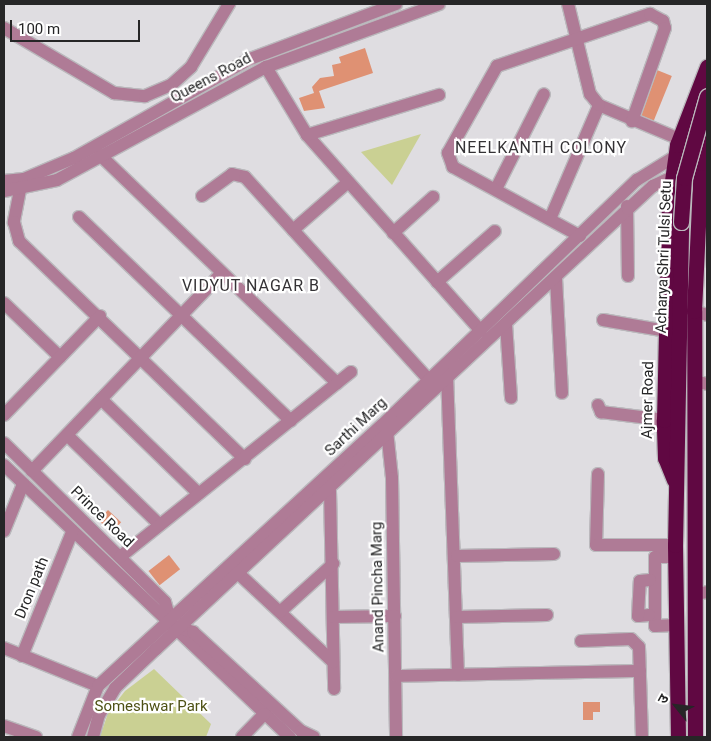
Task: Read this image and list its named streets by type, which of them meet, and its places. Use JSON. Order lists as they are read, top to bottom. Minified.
{"streets":{"highway":["Acharya Shri Tulsi Setu","Ajmer Road"],"street":["Queens Road","Sarthi Marg","Prince Road","Anand Pincha Marg","Dron path"]},"crossings":[["Acharya Shri Tulsi Setu","Ajmer Road"],["Ajmer Road","Sarthi Marg"],["Sarthi Marg","Prince Road"],["Prince Road","Dron path"]],"districts":["NEELKANTH COLONY","VIDYUT NAGAR B"],"parks":["Someshwar Park"],"scale_bar":"100 m","north":"top left"}
